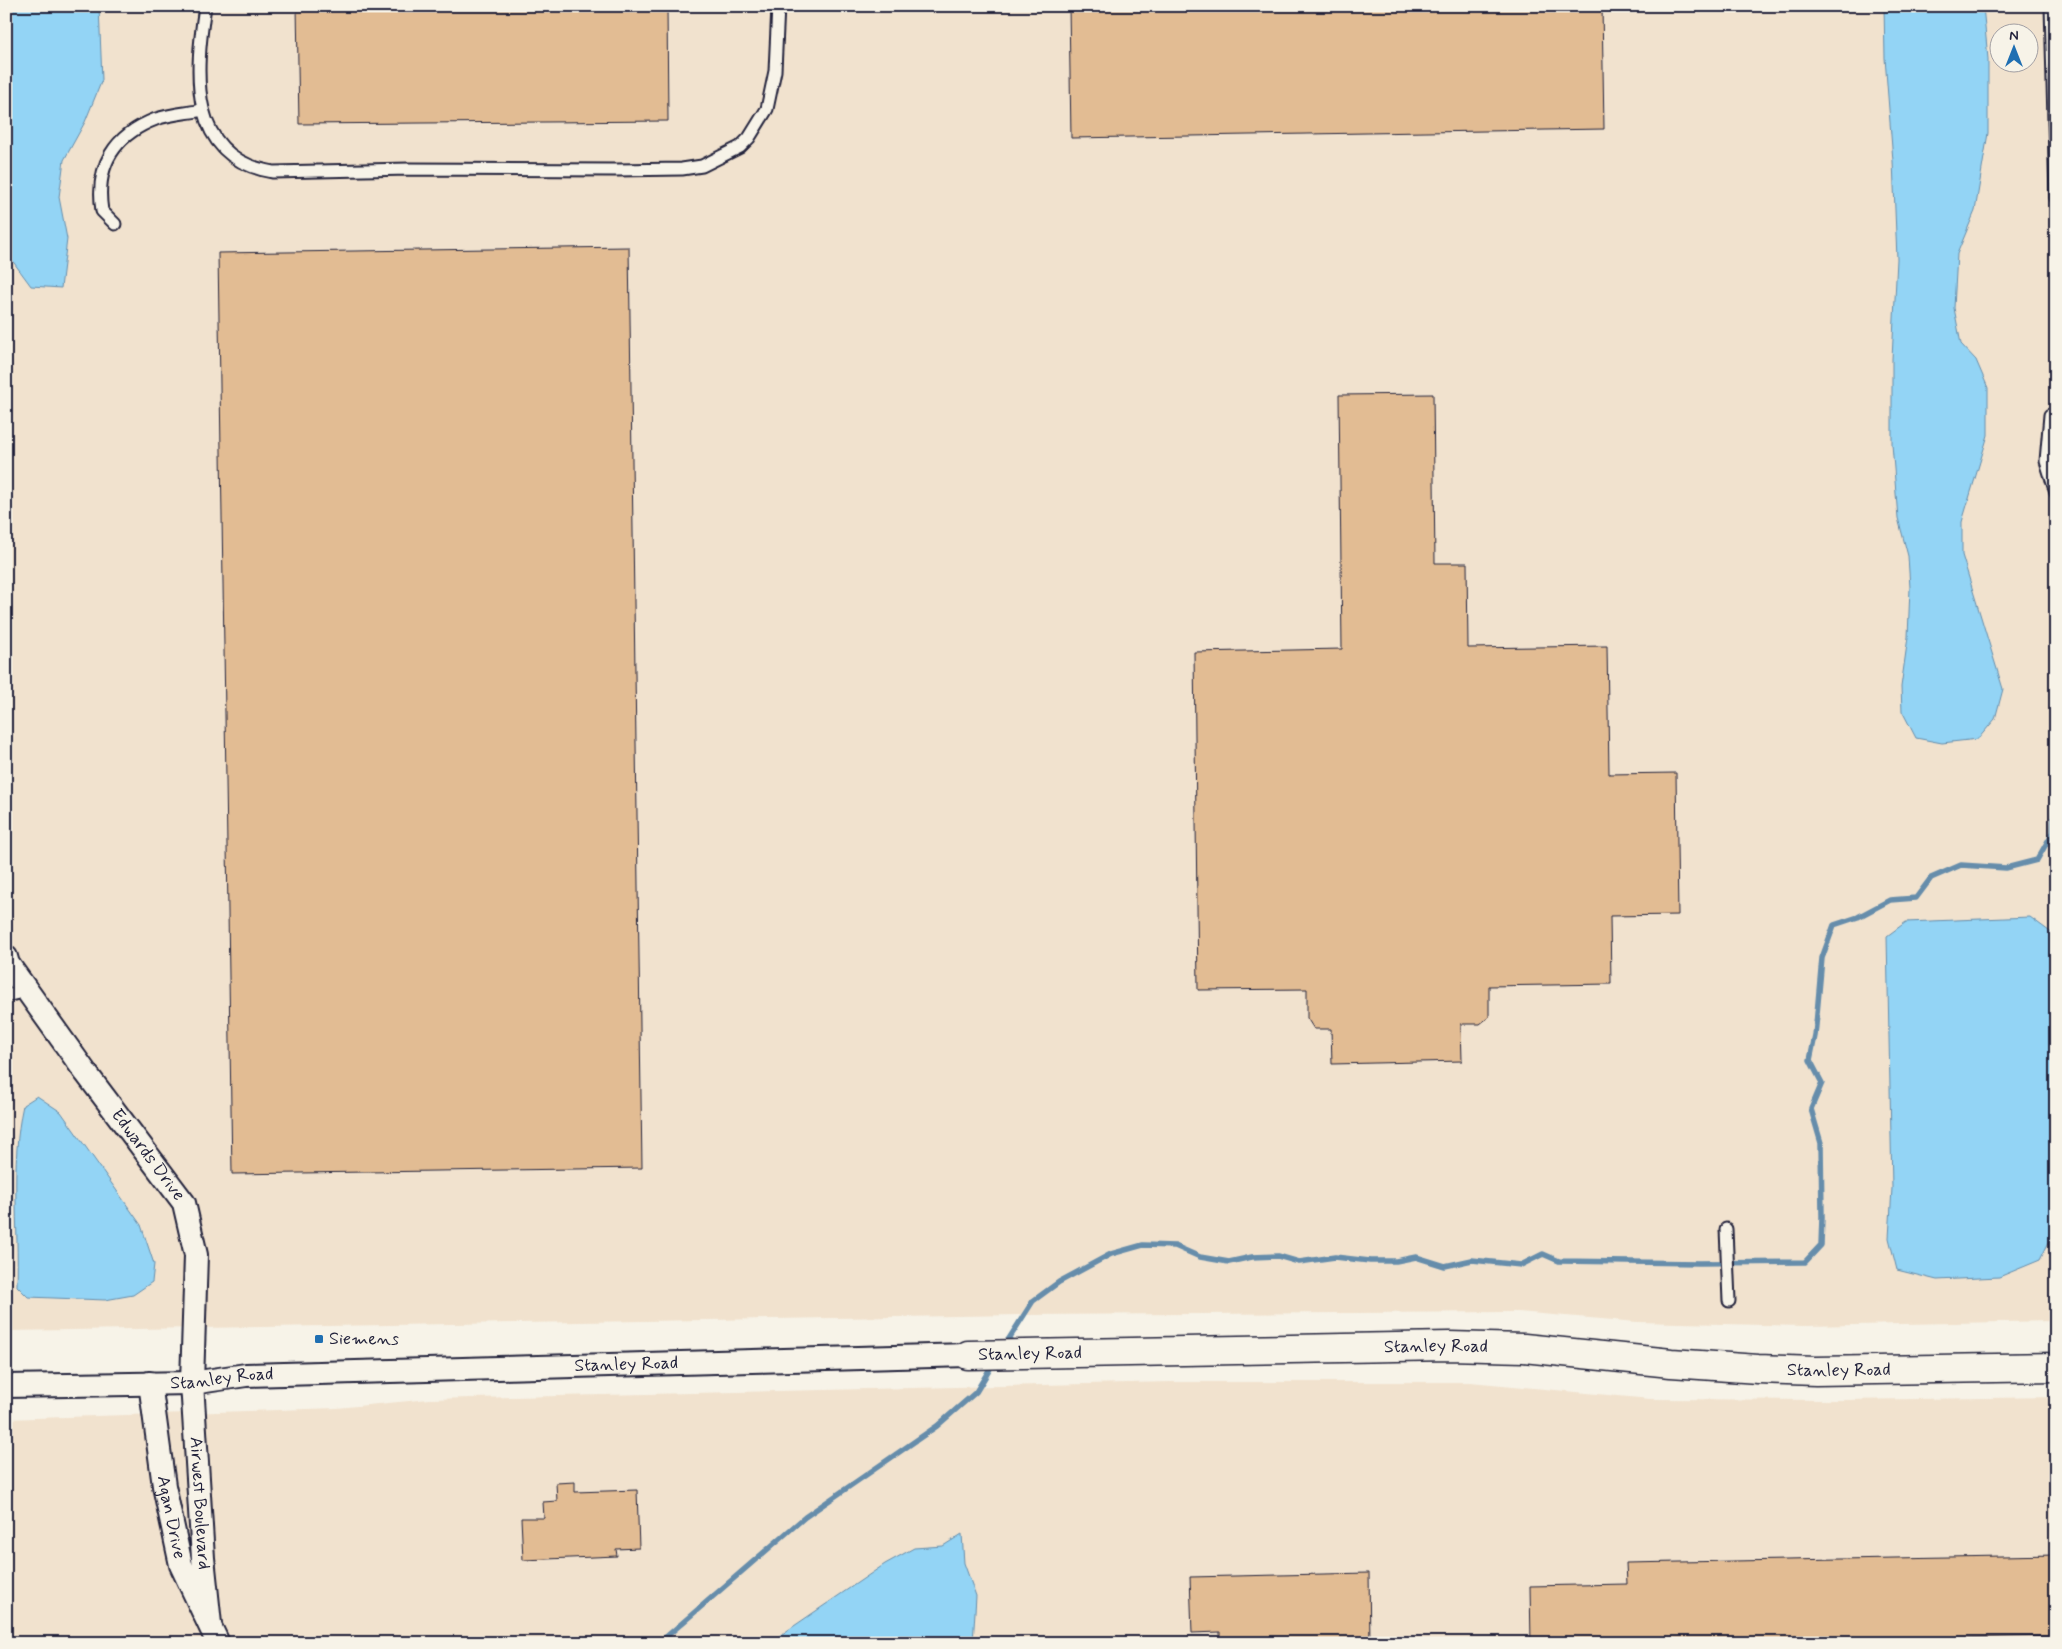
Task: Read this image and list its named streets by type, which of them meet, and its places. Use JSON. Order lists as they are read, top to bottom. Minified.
{"streets":{"street":["Edwards Drive","Stanley Road","Airwest Boulevard","Agan Drive"]},"crossings":[["Edwards Drive","Stanley Road"],["Edwards Drive","Airwest Boulevard"],["Stanley Road","Airwest Boulevard"],["Stanley Road","Agan Drive"],["Airwest Boulevard","Agan Drive"]],"places":{"transit":["Siemens"]},"north":"top"}
